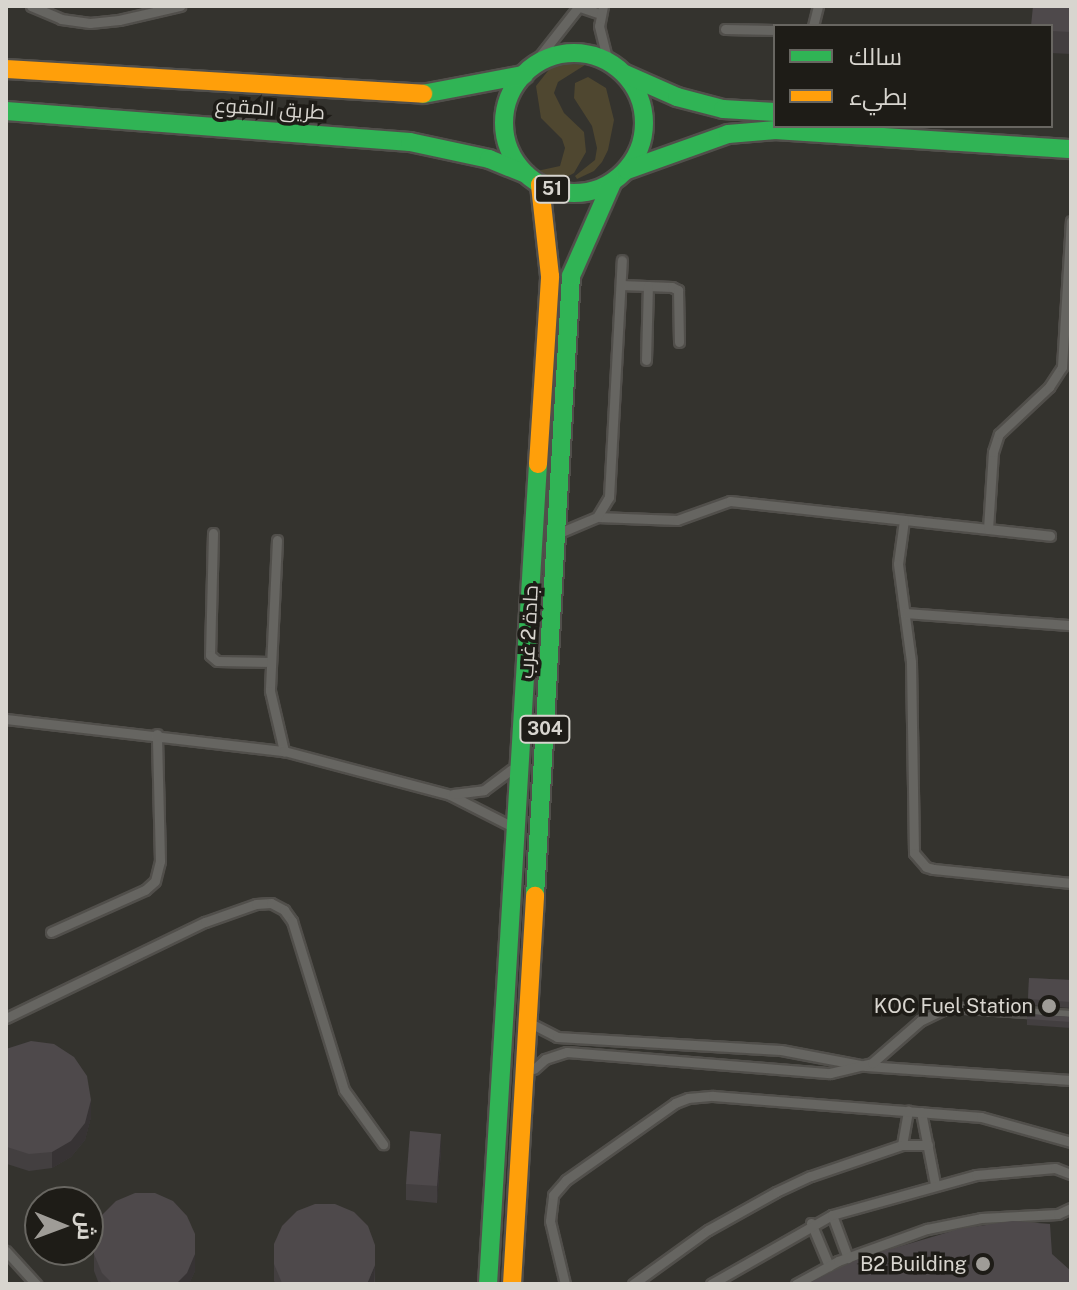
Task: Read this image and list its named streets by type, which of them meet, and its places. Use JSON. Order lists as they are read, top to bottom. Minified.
{"streets":{"main road":["طريق المقوع","51","جادة 2 غرب","304"]},"crossings":[["طريق المقوع","51"],["طريق المقوع","جادة 2 غرب"],["51","جادة 2 غرب"]],"places":["KOC Fuel Station","B2 Building"],"legend":["سالك","بطيء"],"north":"right"}
